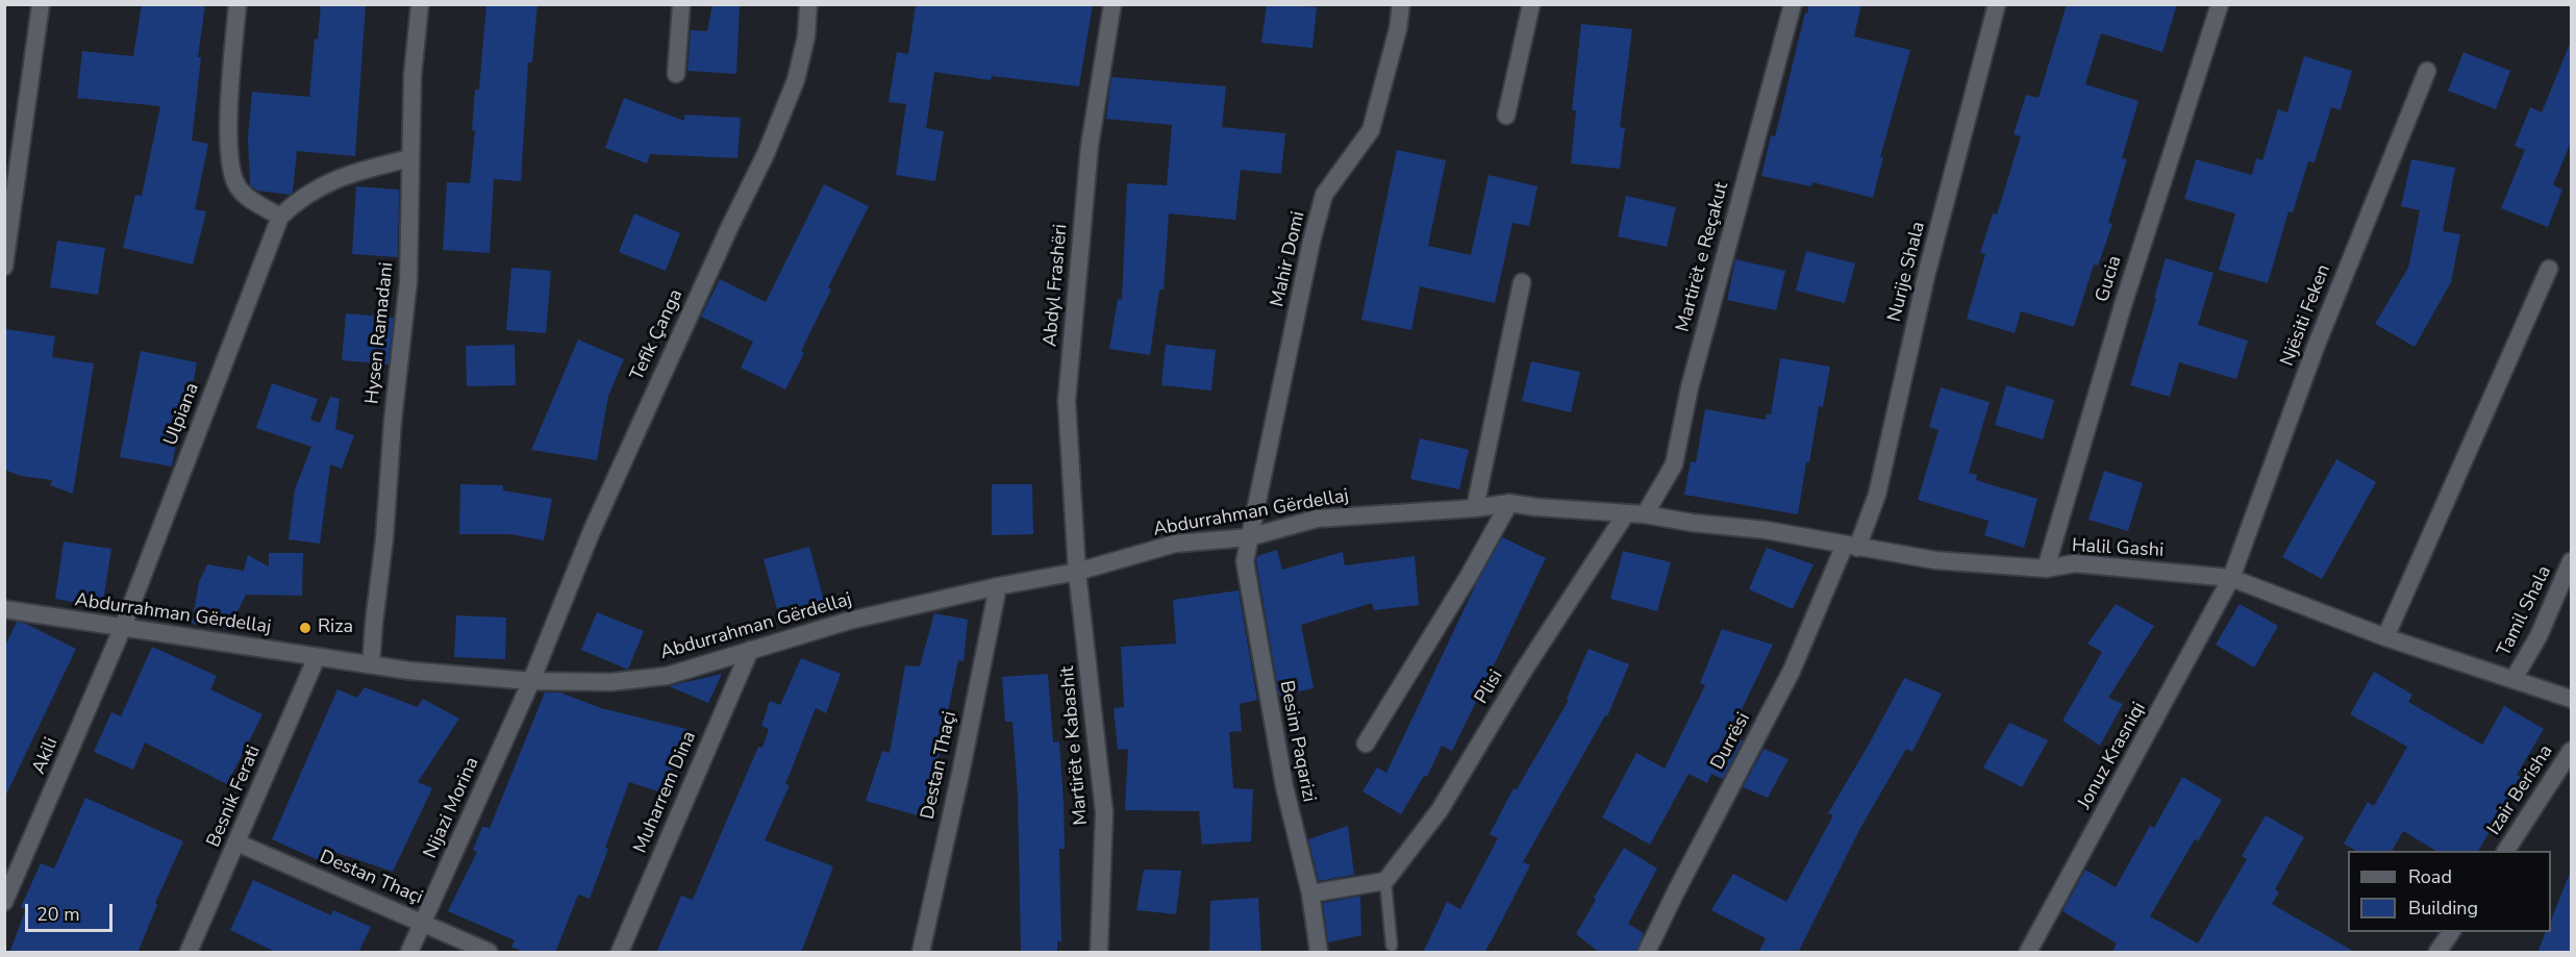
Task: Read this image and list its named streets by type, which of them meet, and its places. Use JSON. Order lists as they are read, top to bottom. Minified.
{"streets":{"street":["Martirët e Reçakut","Mahir Domi","Nurije Shala","Gucia","Abdyl Frashëri","Njësiti Feken","Hysen Ramadani","Tefik Çanga","Ulpiana","Abdurrahman Gërdellaj","Halil Gashi","Tamil Shala","Plisi","Besim Paqarizi","Durrësi","Martirët e Kabashit","Akili","Jonuz Krasniqi","Destan Thaçi","Izair Berisha","Muharrem Dina","Besnik Ferati","Nijazi Morina"]},"crossings":[["Martirët e Reçakut","Abdurrahman Gërdellaj"],["Martirët e Reçakut","Halil Gashi"],["Mahir Domi","Abdurrahman Gërdellaj"],["Mahir Domi","Besim Paqarizi"],["Nurije Shala","Halil Gashi"],["Nurije Shala","Durrësi"],["Gucia","Halil Gashi"],["Abdyl Frashëri","Abdurrahman Gërdellaj"],["Abdyl Frashëri","Martirët e Kabashit"],["Njësiti Feken","Halil Gashi"],["Njësiti Feken","Jonuz Krasniqi"],["Hysen Ramadani","Ulpiana"],["Hysen Ramadani","Abdurrahman Gërdellaj"],["Tefik Çanga","Abdurrahman Gërdellaj"],["Tefik Çanga","Nijazi Morina"],["Ulpiana","Abdurrahman Gërdellaj"],["Ulpiana","Akili"],["Abdurrahman Gërdellaj","Halil Gashi"],["Abdurrahman Gërdellaj","Plisi"],["Abdurrahman Gërdellaj","Besim Paqarizi"],["Abdurrahman Gërdellaj","Martirët e Kabashit"],["Abdurrahman Gërdellaj","Akili"],["Abdurrahman Gërdellaj","Destan Thaçi"],["Abdurrahman Gërdellaj","Muharrem Dina"],["Abdurrahman Gërdellaj","Besnik Ferati"],["Abdurrahman Gërdellaj","Nijazi Morina"],["Halil Gashi","Tamil Shala"],["Halil Gashi","Durrësi"],["Halil Gashi","Jonuz Krasniqi"],["Destan Thaçi","Besnik Ferati"],["Destan Thaçi","Nijazi Morina"]],"places":["Riza"],"legend":["Road","Building"],"scale_bar":"20 m"}
